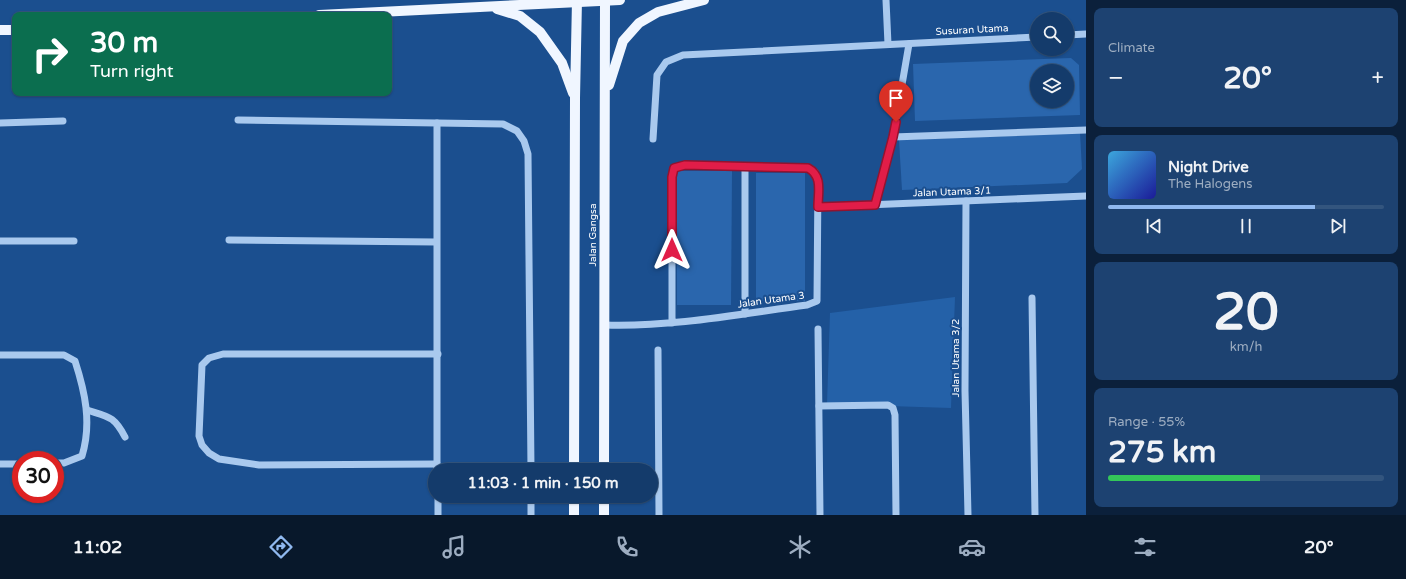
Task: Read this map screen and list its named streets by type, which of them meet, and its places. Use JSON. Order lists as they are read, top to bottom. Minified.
{"streets":{"main road":["Jalan Gangsa"],"street":["Susuran Utama","Jalan Utama 3/1","Jalan Utama 3","Jalan Utama 3/2"]},"crossings":[["Jalan Utama 3/1","Jalan Utama 3"],["Jalan Utama 3/1","Jalan Utama 3/2"],["Jalan Gangsa","Jalan Utama 3"]],"page":{"tile":["Climate",["20","km/h"],["Range · 55%","275 km"]],"turn":["30 m","Turn right"],"heat":["−","20°","+"],"song":["Night Drive","The Halogens"],"limit":"30","trip":"11:03 · 1 min · 150 m","tabs":["11:02","20°"]}}
